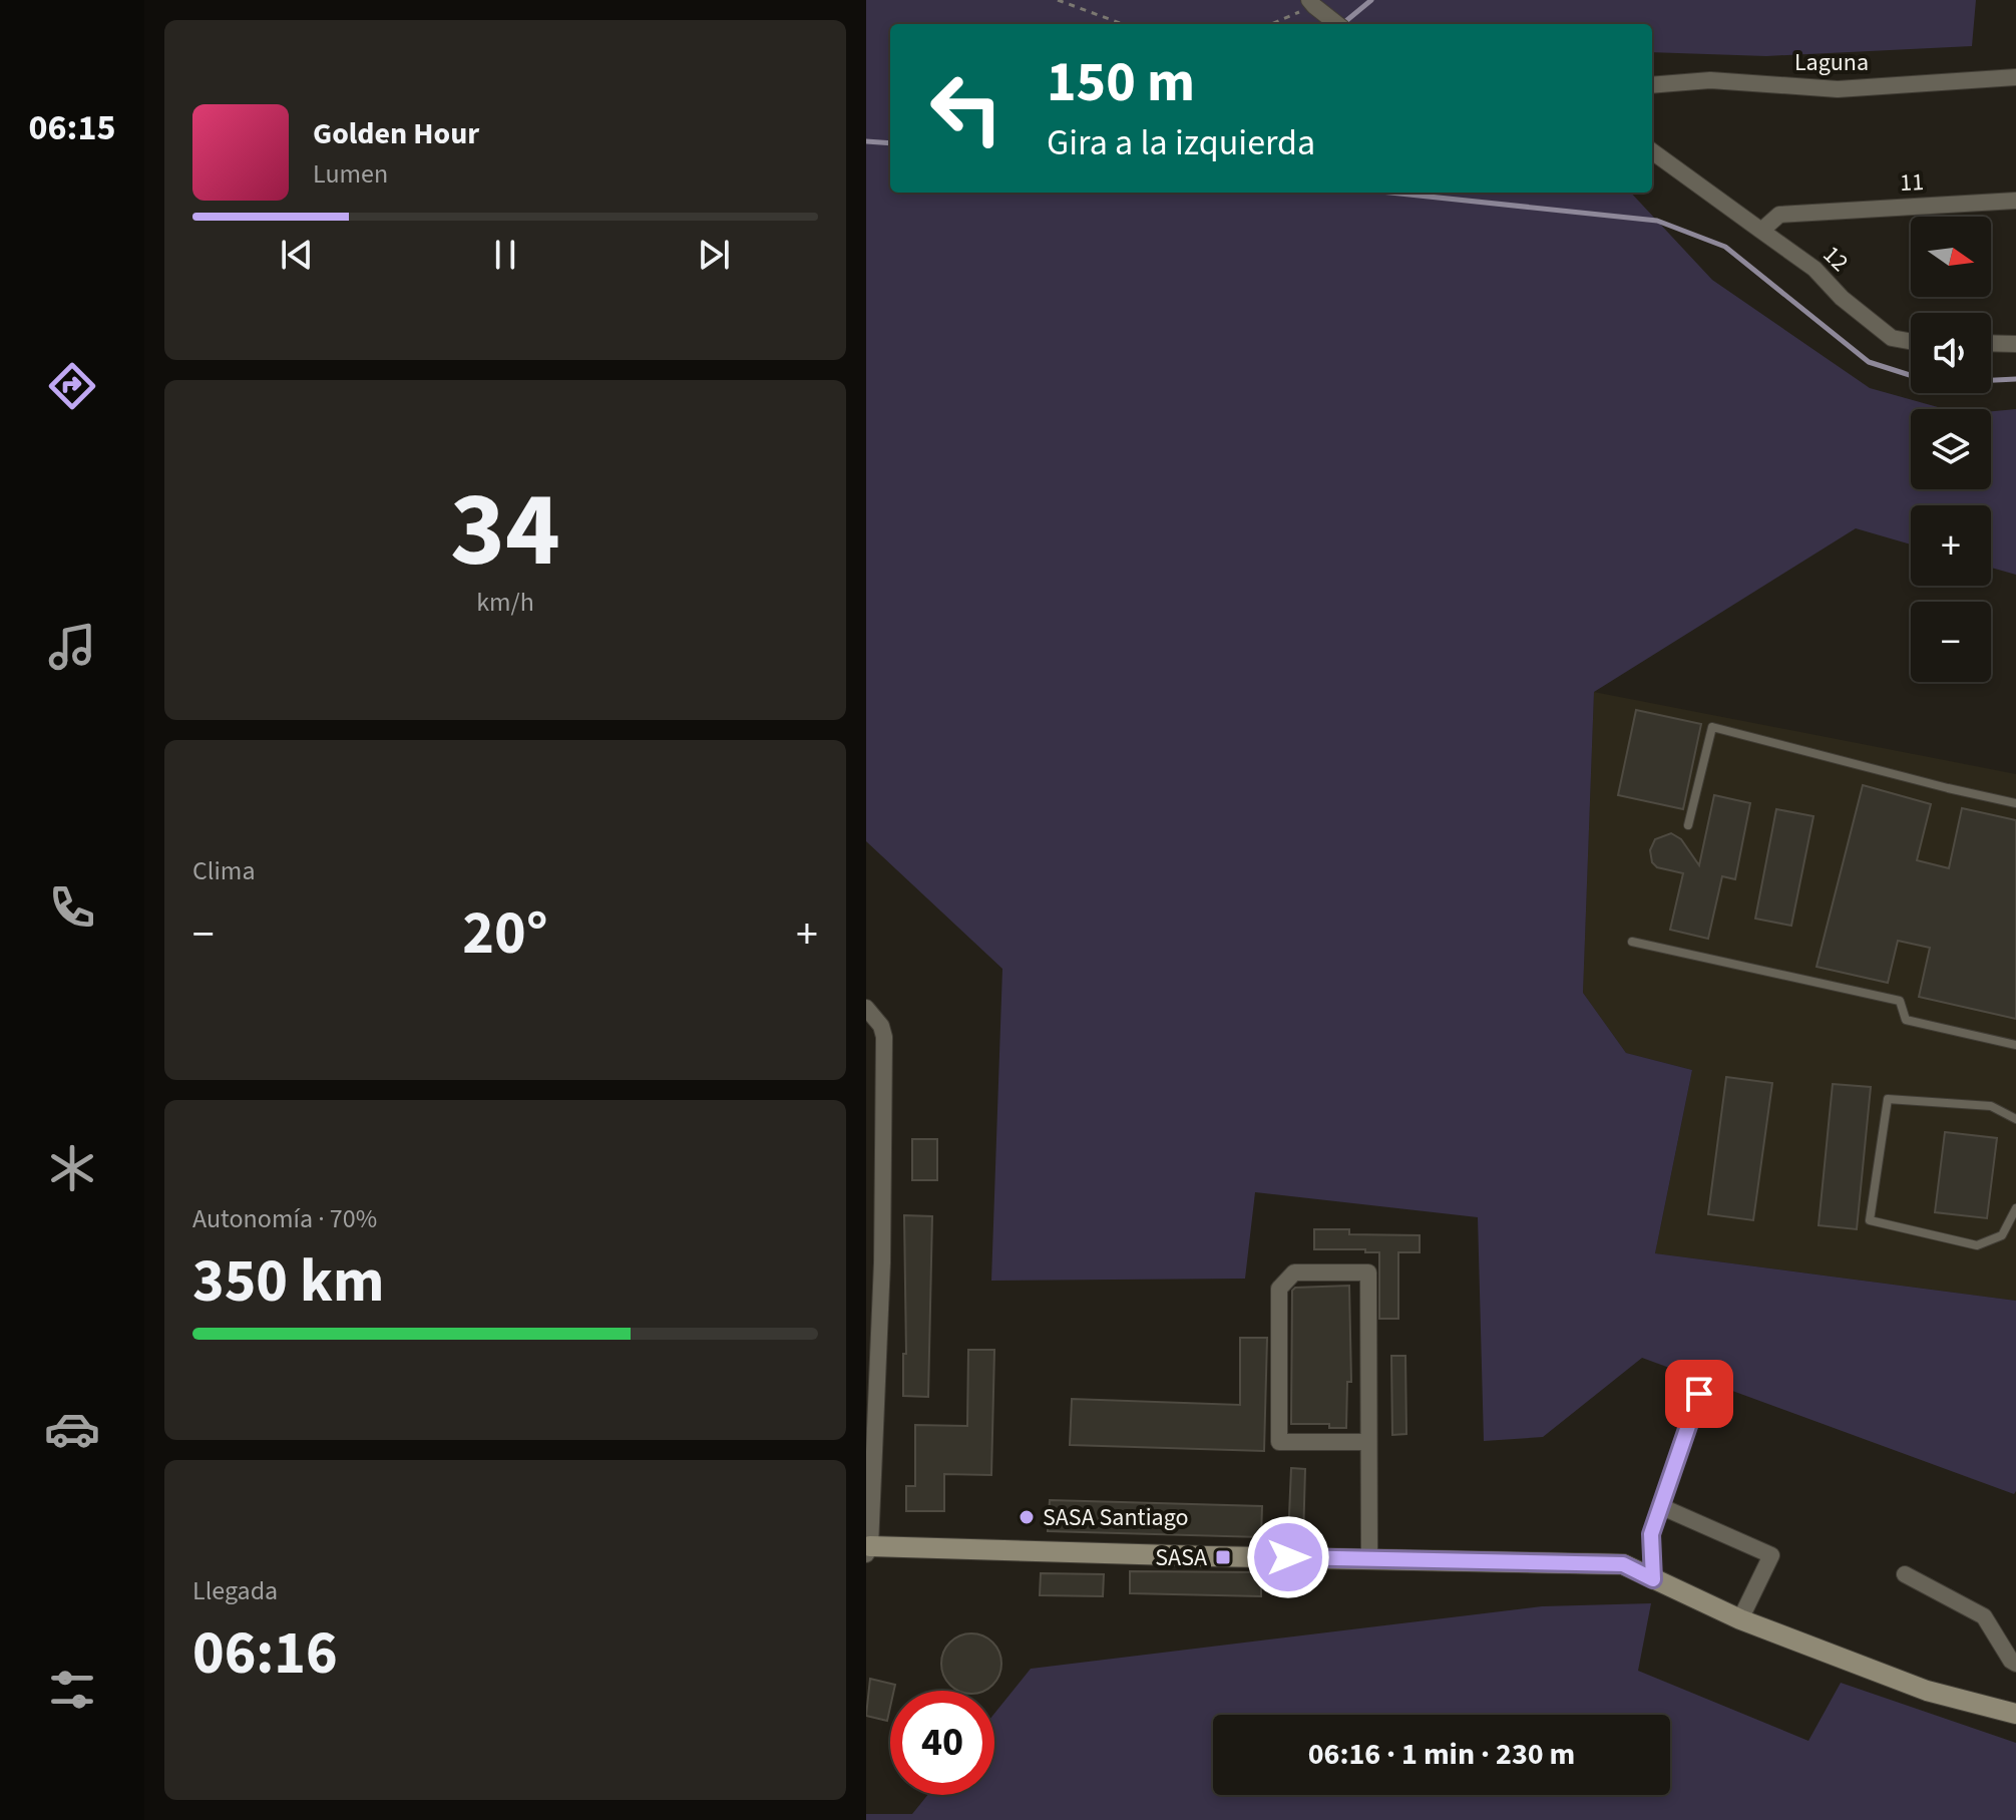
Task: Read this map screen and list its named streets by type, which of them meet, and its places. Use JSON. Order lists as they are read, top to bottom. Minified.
{"streets":{"street":["Laguna","11","12"]},"crossings":[["11","12"]],"places":{"other":["SASA Santiago"],"transit":["SASA"]},"north":"right","page":{"tabs":"06:15","turn":["150 m","Gira a la izquierda"],"song":["Golden Hour","Lumen"],"map_buttons":["+","−"],"tile":[["34","km/h"],"Clima",["Autonomía · 70%","350 km"],["Llegada","06:16"]],"heat":["−","20°","+"],"limit":"40","trip":"06:16 · 1 min · 230 m"}}
